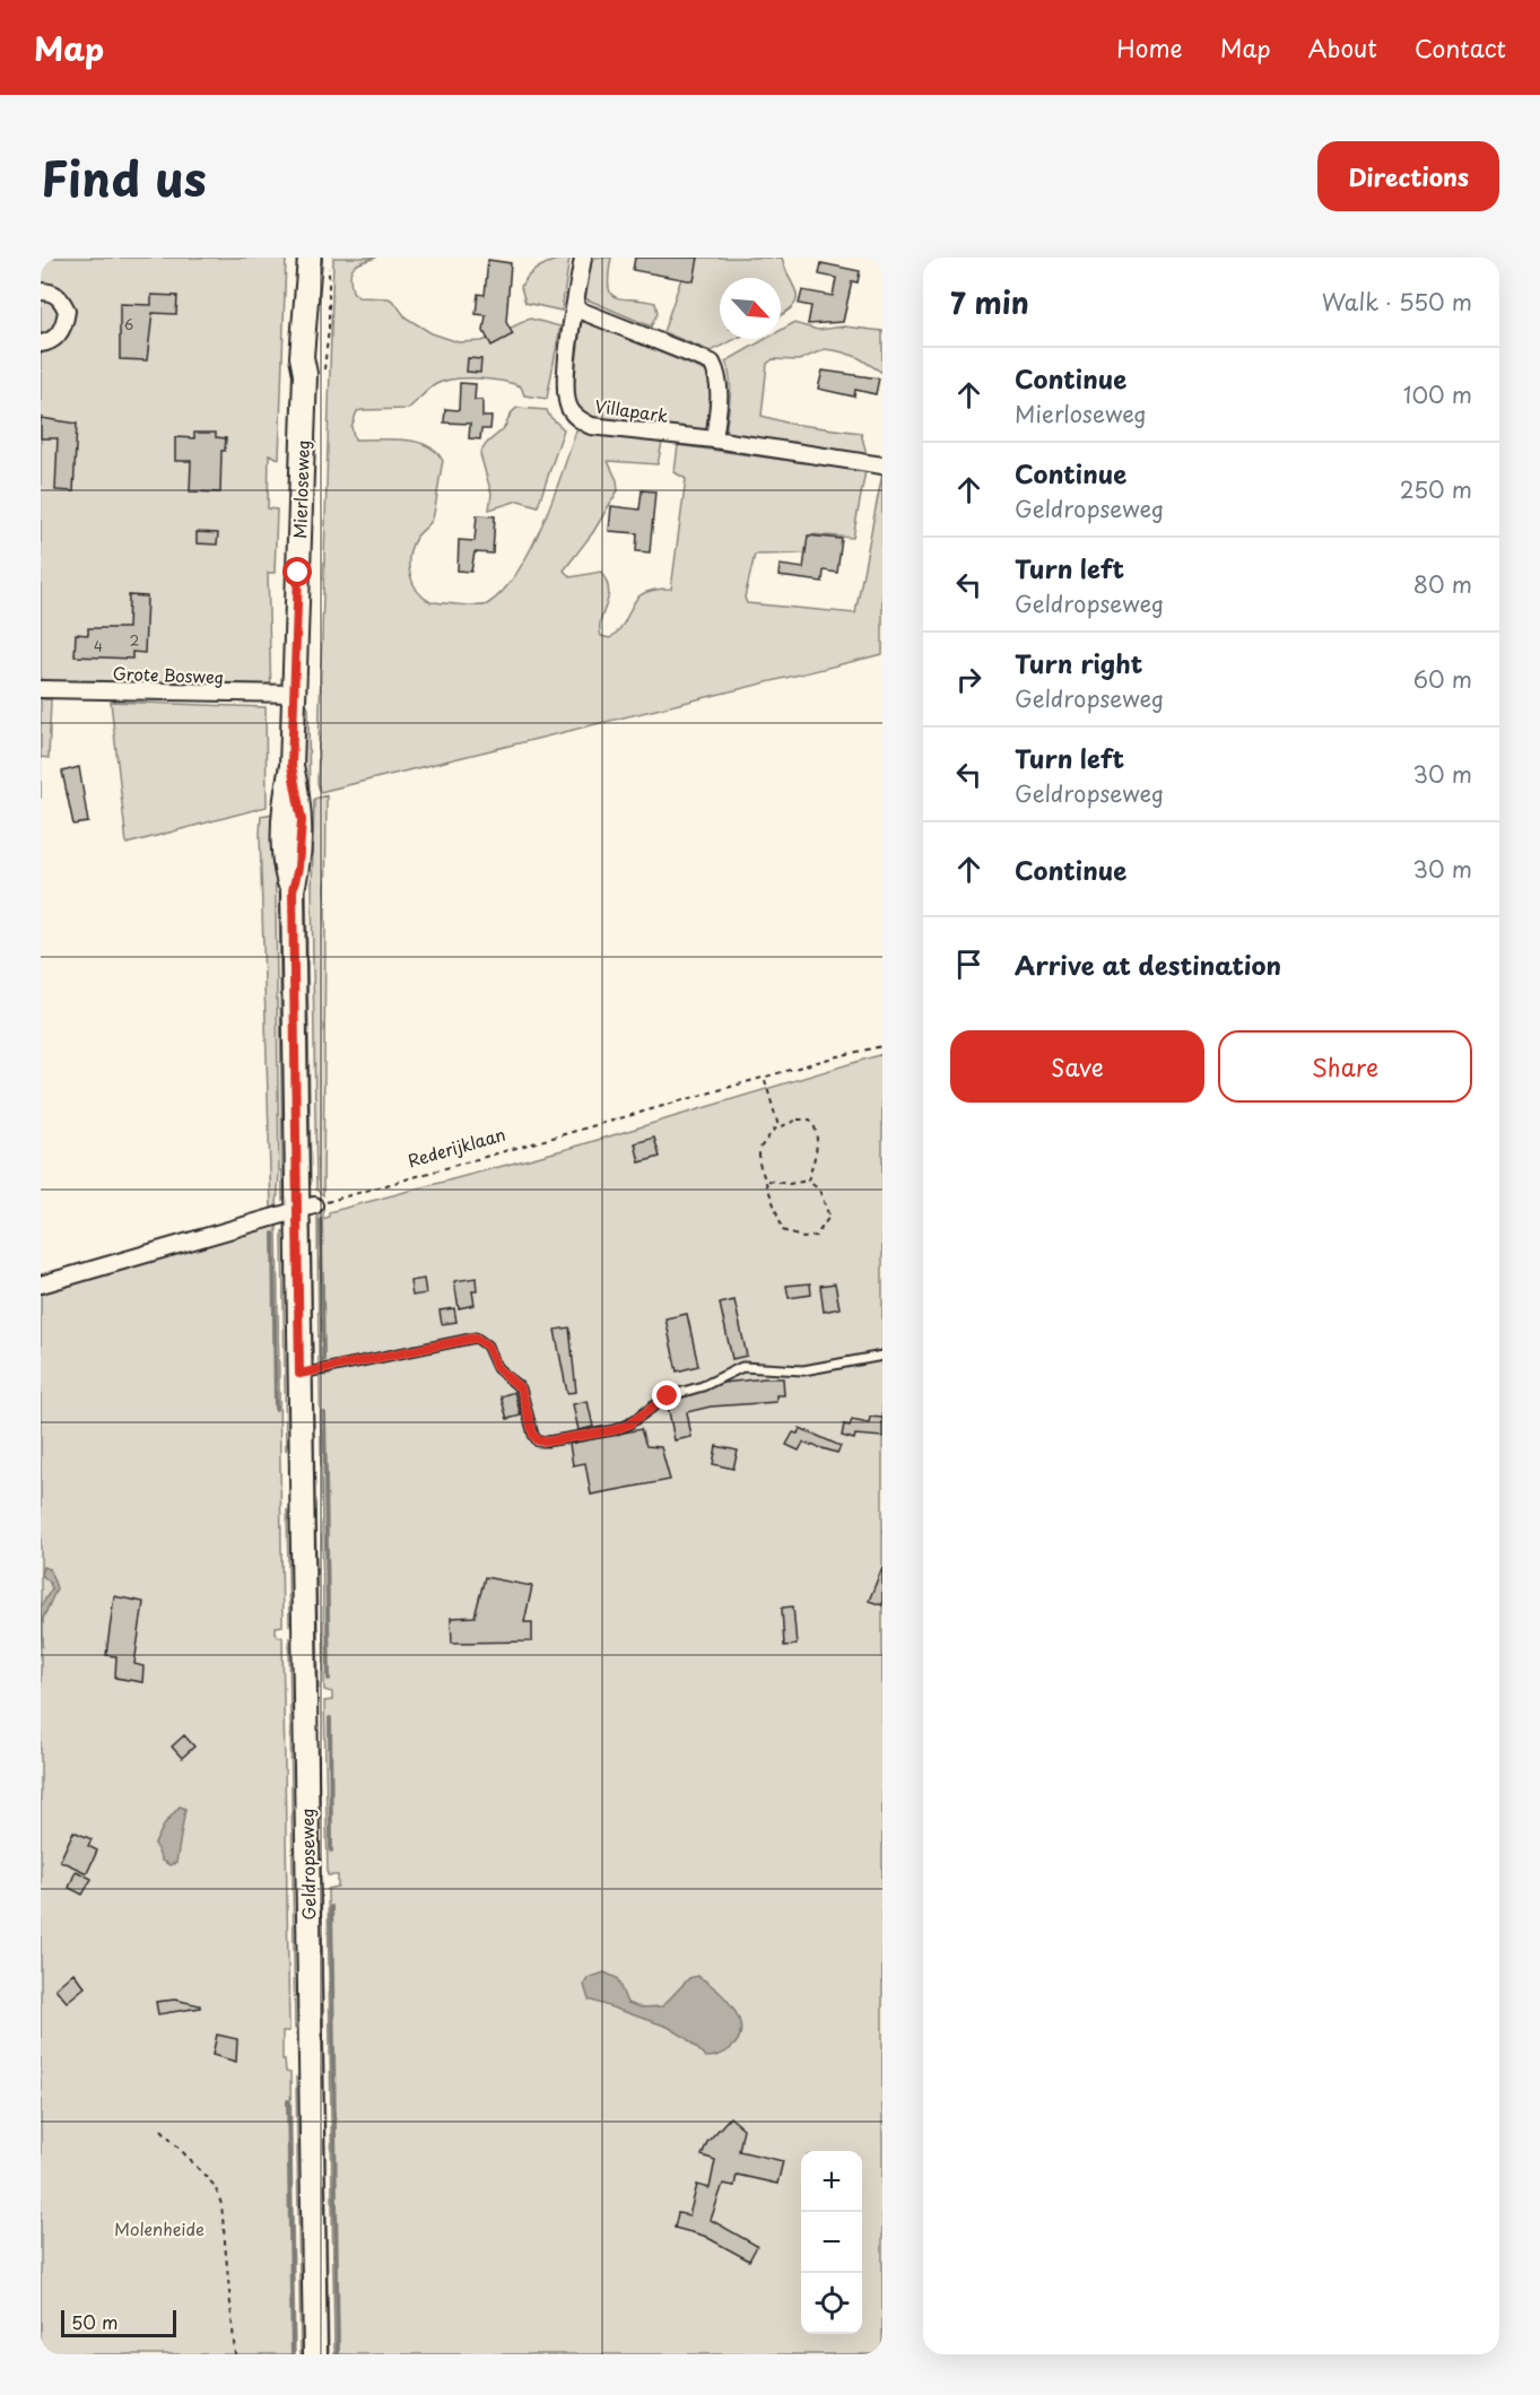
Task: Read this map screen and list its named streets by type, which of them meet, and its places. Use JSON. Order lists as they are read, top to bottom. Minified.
{"streets":{"main road":["Mierloseweg","Geldropseweg"],"street":["Villapark","Grote Bosweg"],"path":["Rederijklaan"]},"crossings":[["Mierloseweg","Grote Bosweg"],["Mierloseweg","Geldropseweg"],["Rederijklaan","Geldropseweg"]],"parks":["Molenheide"],"house_numbers":["6","2","4"],"scale_bar":"50 m","north":"bottom right","page":{"header":"Map","nav":["Home","Map","About","Contact"],"title":"Find us","buttons":["Directions",["Save","Share"]],"heading":["7 min","Walk · 550 m"],"list":[["Continue","Mierloseweg","100 m"],["Continue","Geldropseweg","250 m"],["Turn left","Geldropseweg","80 m"],["Turn right","Geldropseweg","60 m"],["Turn left","Geldropseweg","30 m"],["Continue","30 m"],"Arrive at destination"],"map_buttons":["+","−"],"scale":"50 m"}}
